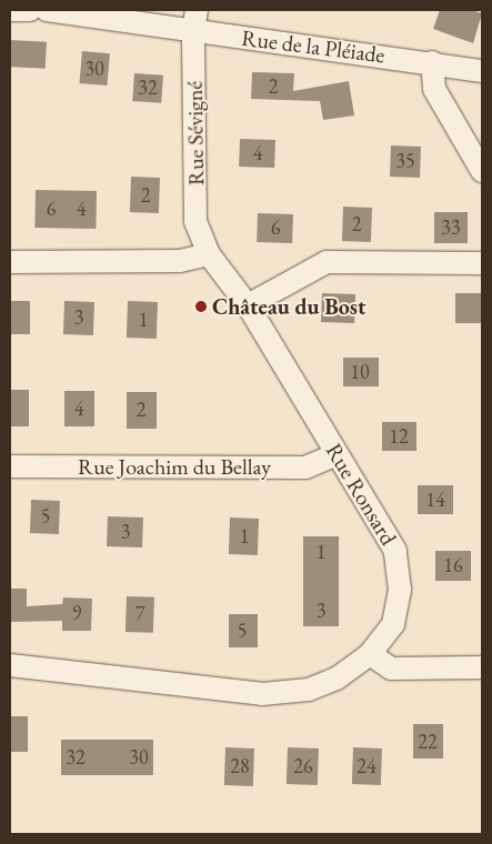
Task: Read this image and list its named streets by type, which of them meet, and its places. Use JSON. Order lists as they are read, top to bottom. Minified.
{"streets":{"street":["Rue de la Pléiade","Rue Sévigné","Rue Joachim du Bellay","Rue Ronsard"]},"crossings":[["Rue de la Pléiade","Rue Sévigné"],["Rue Sévigné","Rue Ronsard"],["Rue Joachim du Bellay","Rue Ronsard"]],"places":["Château du Bost"],"house_numbers":["30","2","32","4","35","2","6","4","2","6","33","3","1","10","4","2","12","14","5","3","1","1","16","3","9","7","5","22","32","30","28","26","24"]}
